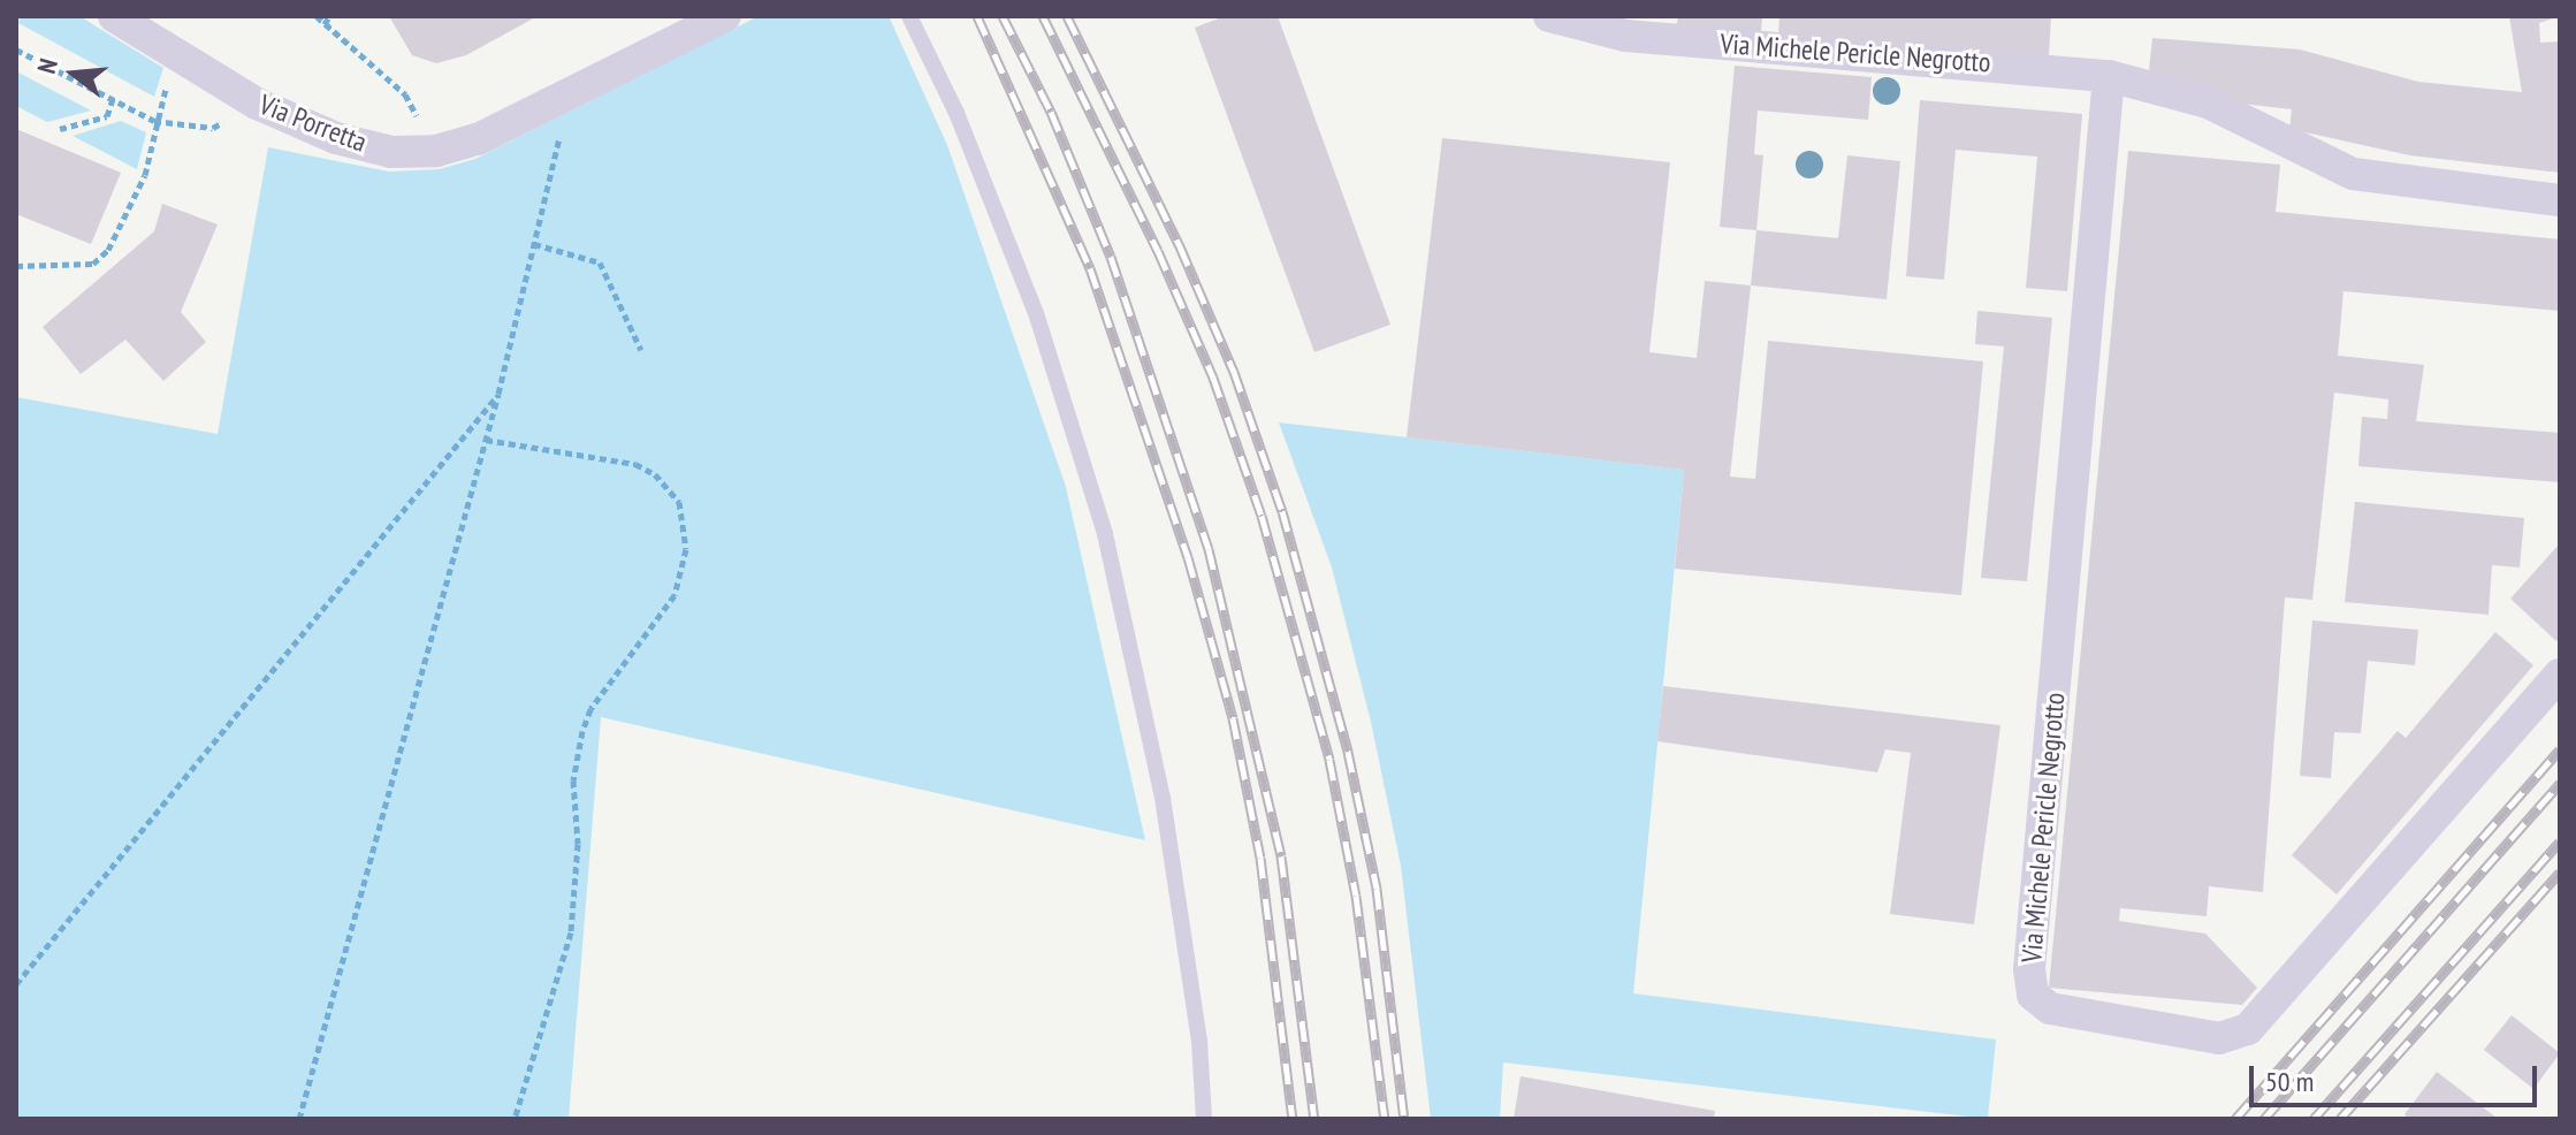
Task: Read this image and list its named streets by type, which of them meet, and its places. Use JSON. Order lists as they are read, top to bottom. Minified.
{"streets":{"street":["Via Michele Pericle Negrotto","Via Porretta"]},"scale_bar":"50 m","north":"left"}
